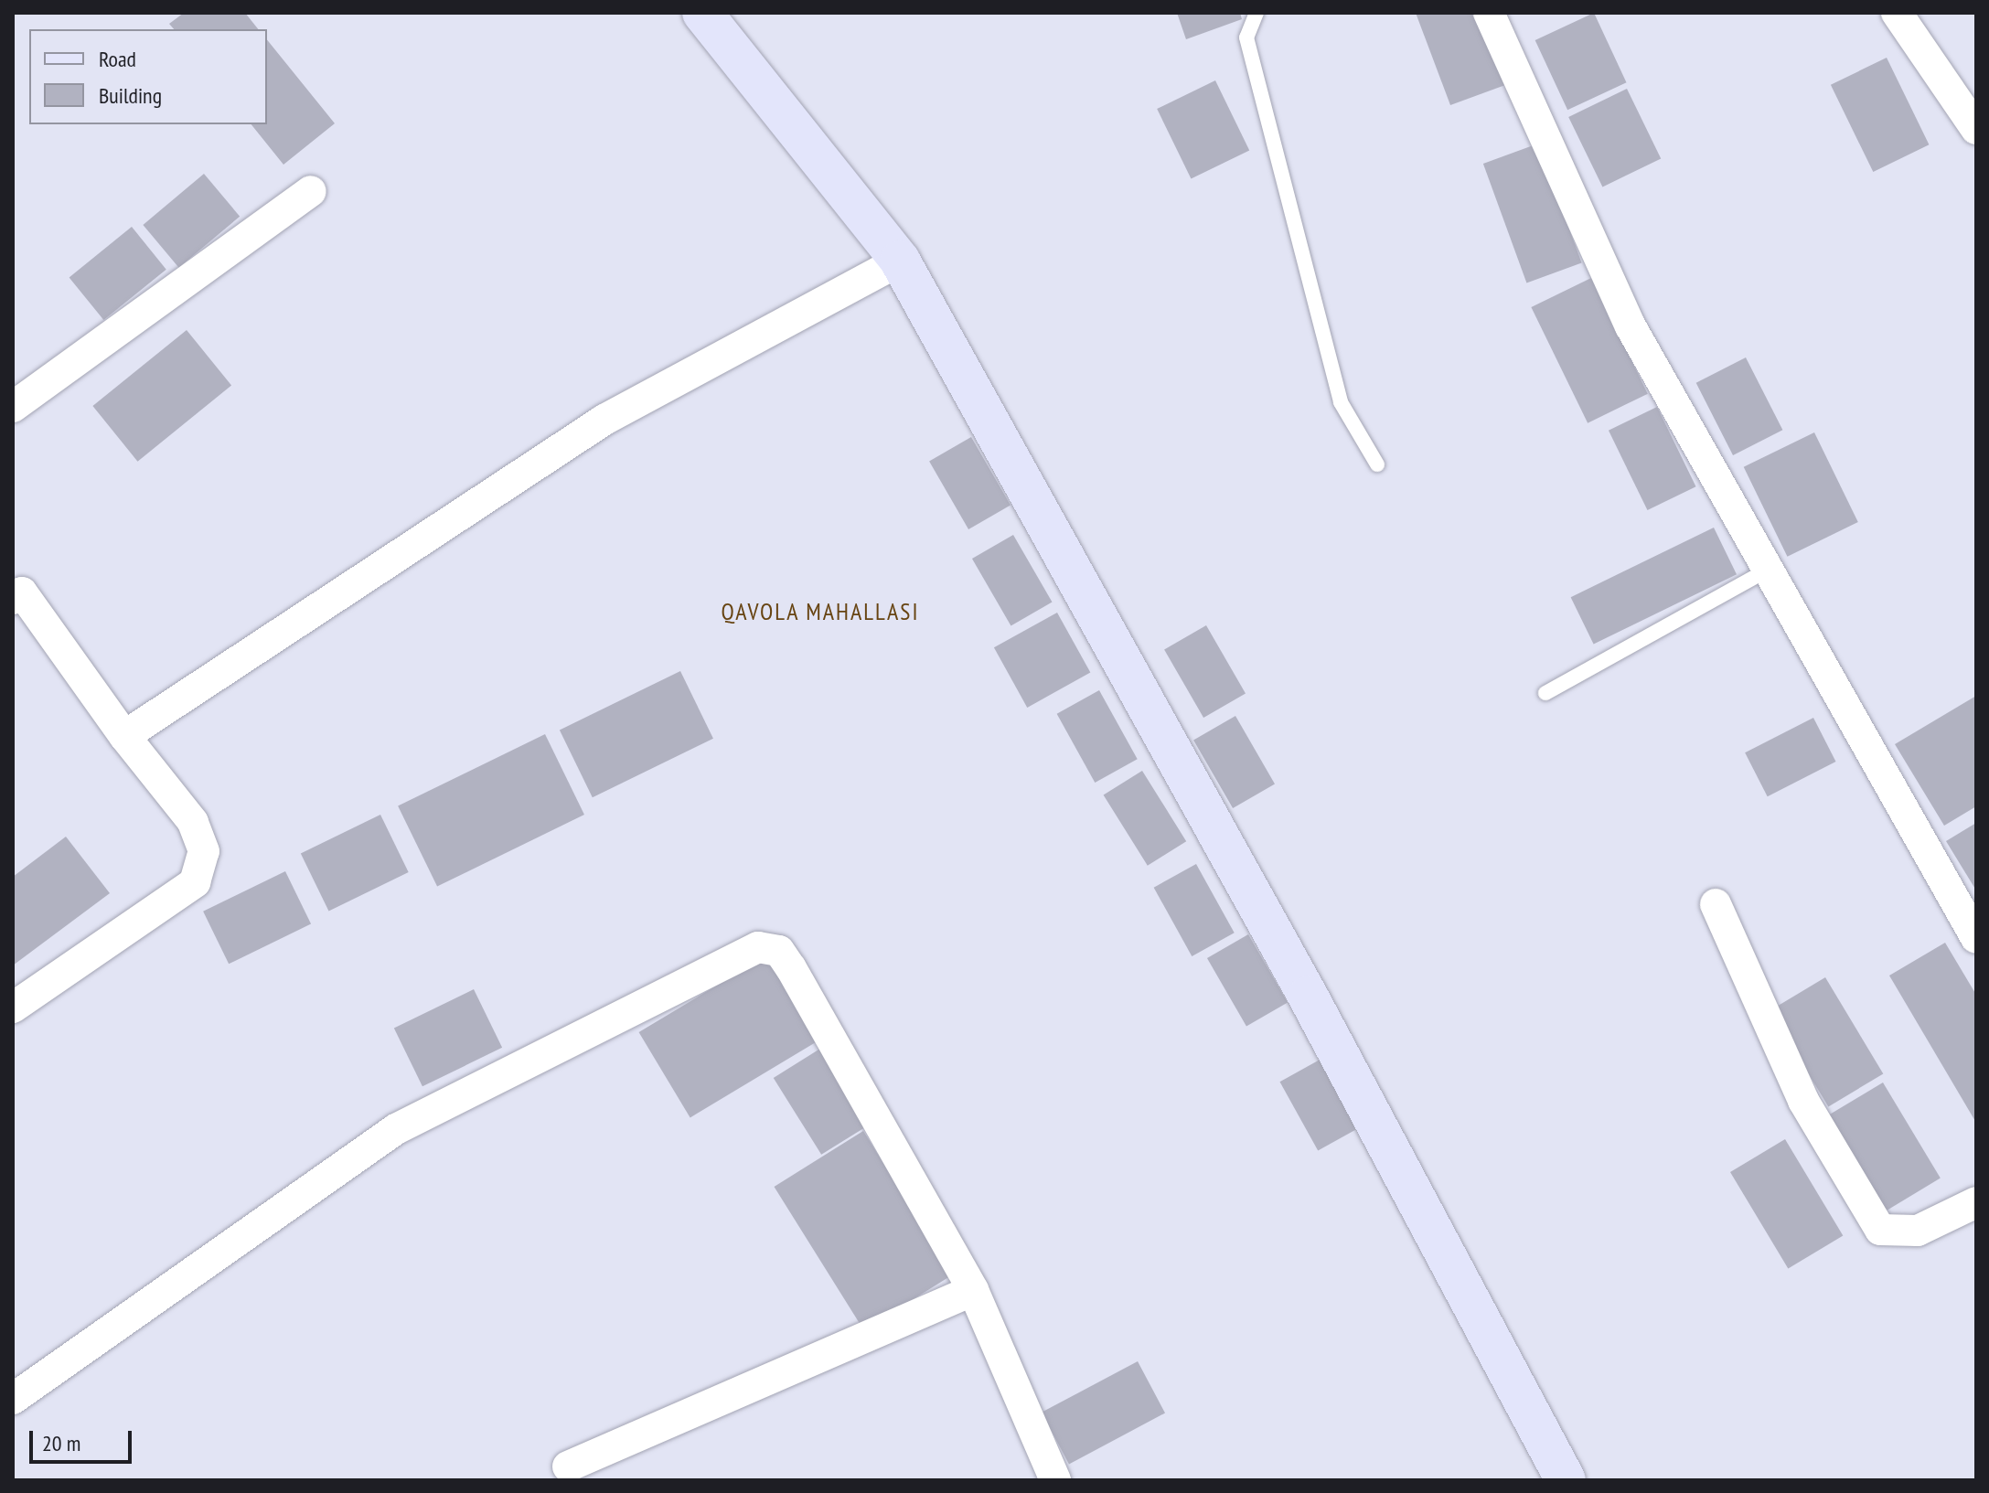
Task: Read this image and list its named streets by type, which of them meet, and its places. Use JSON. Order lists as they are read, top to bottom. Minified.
{"districts":["QAVOLA MAHALLASI"],"legend":["Road","Building"],"scale_bar":"20 m"}
